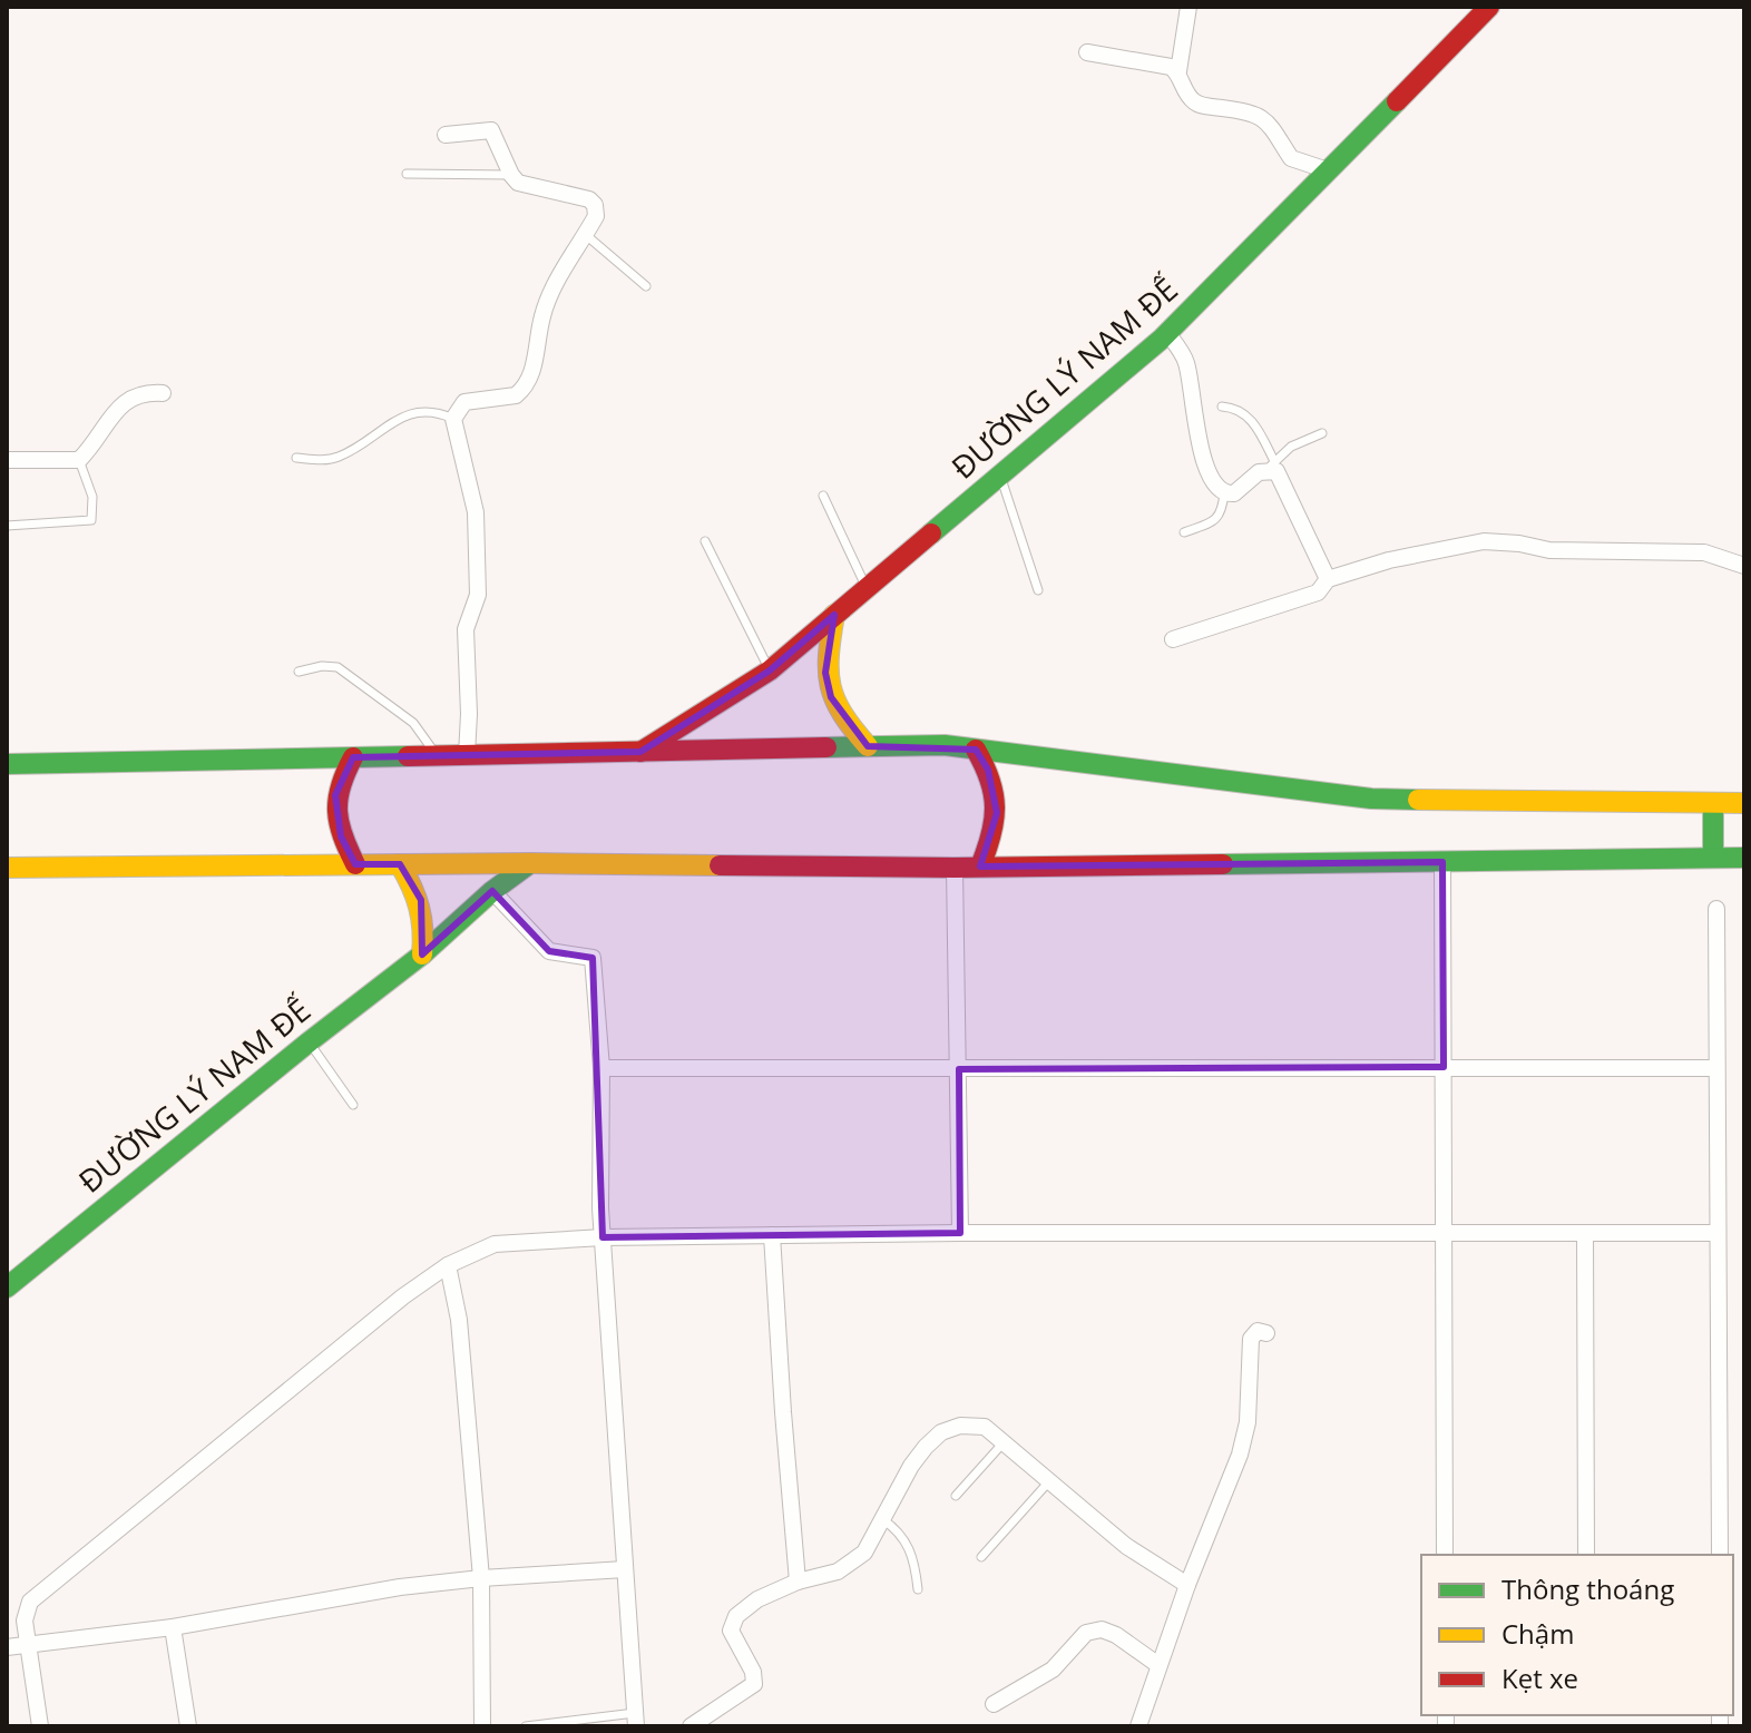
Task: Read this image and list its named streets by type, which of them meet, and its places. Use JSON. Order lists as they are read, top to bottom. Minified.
{"streets":{"street":["ĐƯỜNG LÝ NAM ĐẾ"]},"legend":["Thông thoáng","Chậm","Kẹt xe"]}
